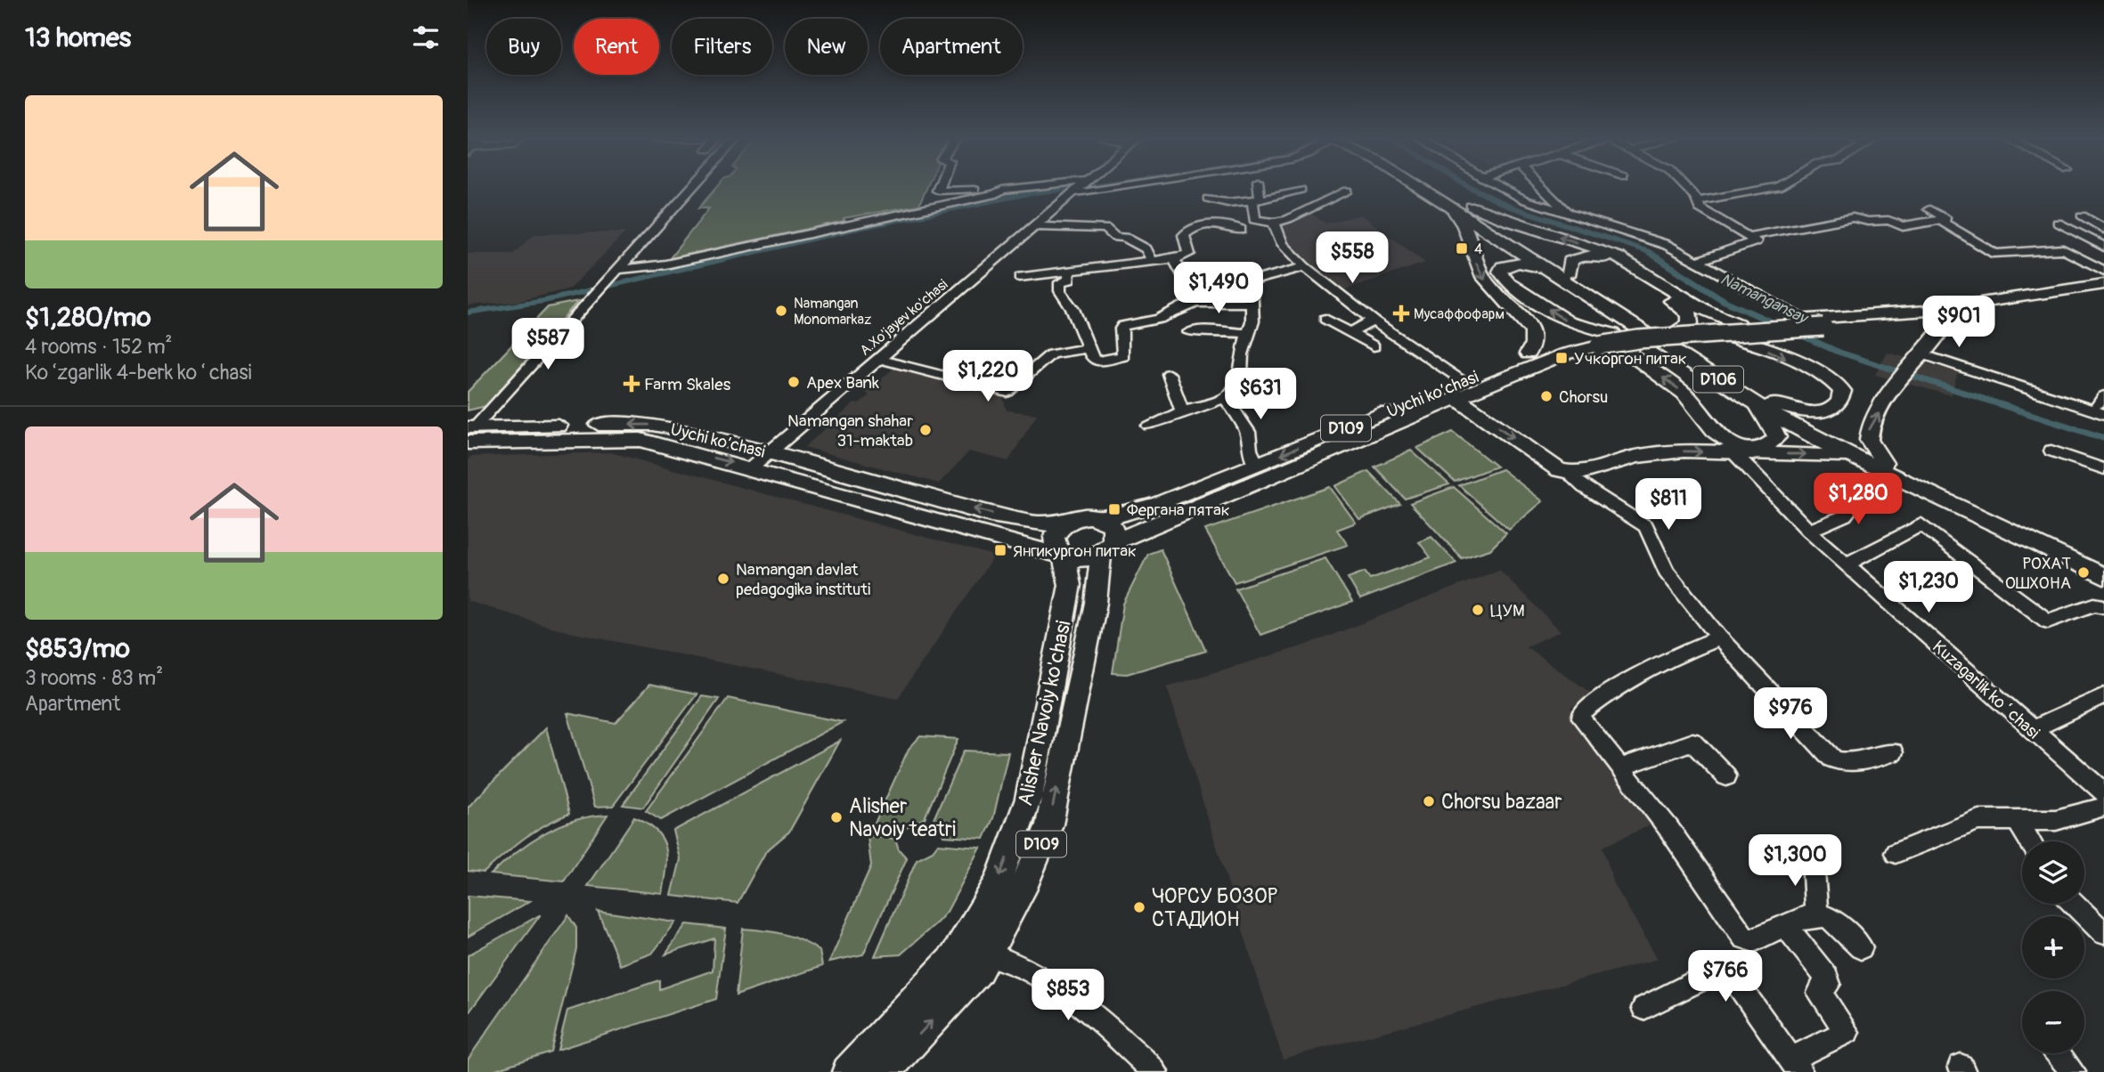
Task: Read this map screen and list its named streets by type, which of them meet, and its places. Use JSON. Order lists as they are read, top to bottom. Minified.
{"streets":{"main road":["D106","Uychi ko’chasi","D109","Alisher Navoiy ko'chasi"],"street":["A.Xo'jayev ko'chasi","Kuzagarlik koʻchasi"]},"crossings":[["A.Xo'jayev ko'chasi","Uychi ko’chasi"],["Uychi ko’chasi","D109"],["Uychi ko’chasi","Alisher Navoiy ko'chasi"],["D109","Alisher Navoiy ko'chasi"]],"water":["Namangansay"],"places":{"transit":["4","Учкоргон питак","Фергана пятак","Янгикургон питак"],"other":["Namangan Monomarkaz","Apex Bank","Chorsu","Namangan shahar 31-maktab","РОХАТ ОШХОНА","Namangan davlat pedagogika instituti","ЦУМ","Chorsu bazaar","Alisher Navoiy teatri","ЧОРСУ БОЗОР СТАДИОН"],"health":["Мусаффофарм","Farm Skales"]},"page":{"heading":"13 homes","chip":["Buy","Rent","Filters","New","Apartment"],"list":[{"name":"$1,280/mo","note":"4 rooms · 152 m² · Koʻzgarlik 4-berk koʻchasi"},{"name":"$853/mo","note":"3 rooms · 83 m² · Apartment"}],"price":["$558","$1,490","$901","$587","$1,220","$631","$1,280","$811","$1,230","$976","$1,300","$766","$853"],"map_buttons":["+","−"]}}
